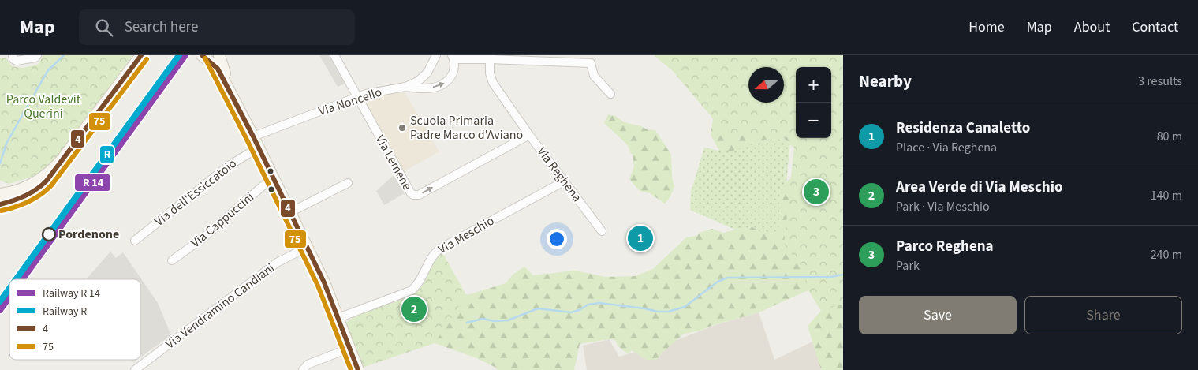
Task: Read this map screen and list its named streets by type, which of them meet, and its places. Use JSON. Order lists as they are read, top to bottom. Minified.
{"streets":{"street":["Via Noncello","Via Lemene","Via Reghena","Via dell'Essiccatoio","Via Cappuccini","Via Meschio","Via Vendramino Candiani"]},"crossings":[["Via Noncello","Via Lemene"],["Via Lemene","Via Reghena"],["Via Reghena","Via Meschio"]],"parks":["Parco Valdevit Querini"],"places":["Scuola Primaria Padre Marco d'Aviano","Pordenone"],"lines":["rail line R","transit line 4","transit line 75"],"legend":["Railway R 14","Railway R","4","75"],"north":"left","page":{"header":"Map","search":"Search here","nav":["Home","Map","About","Contact"],"heading":["Nearby","3 results"],"map_buttons":["+","−"],"list":[{"mark":"1","name":"Residenza Canaletto","note":"Place · Via Reghena","value":"80 m"},{"mark":"2","name":"Area Verde di Via Meschio","note":"Park · Via Meschio","value":"140 m"},{"mark":"3","name":"Parco Reghena","note":"Park","value":"240 m"}],"pins":["3","1","2"],"buttons":["Save","Share"]}}
